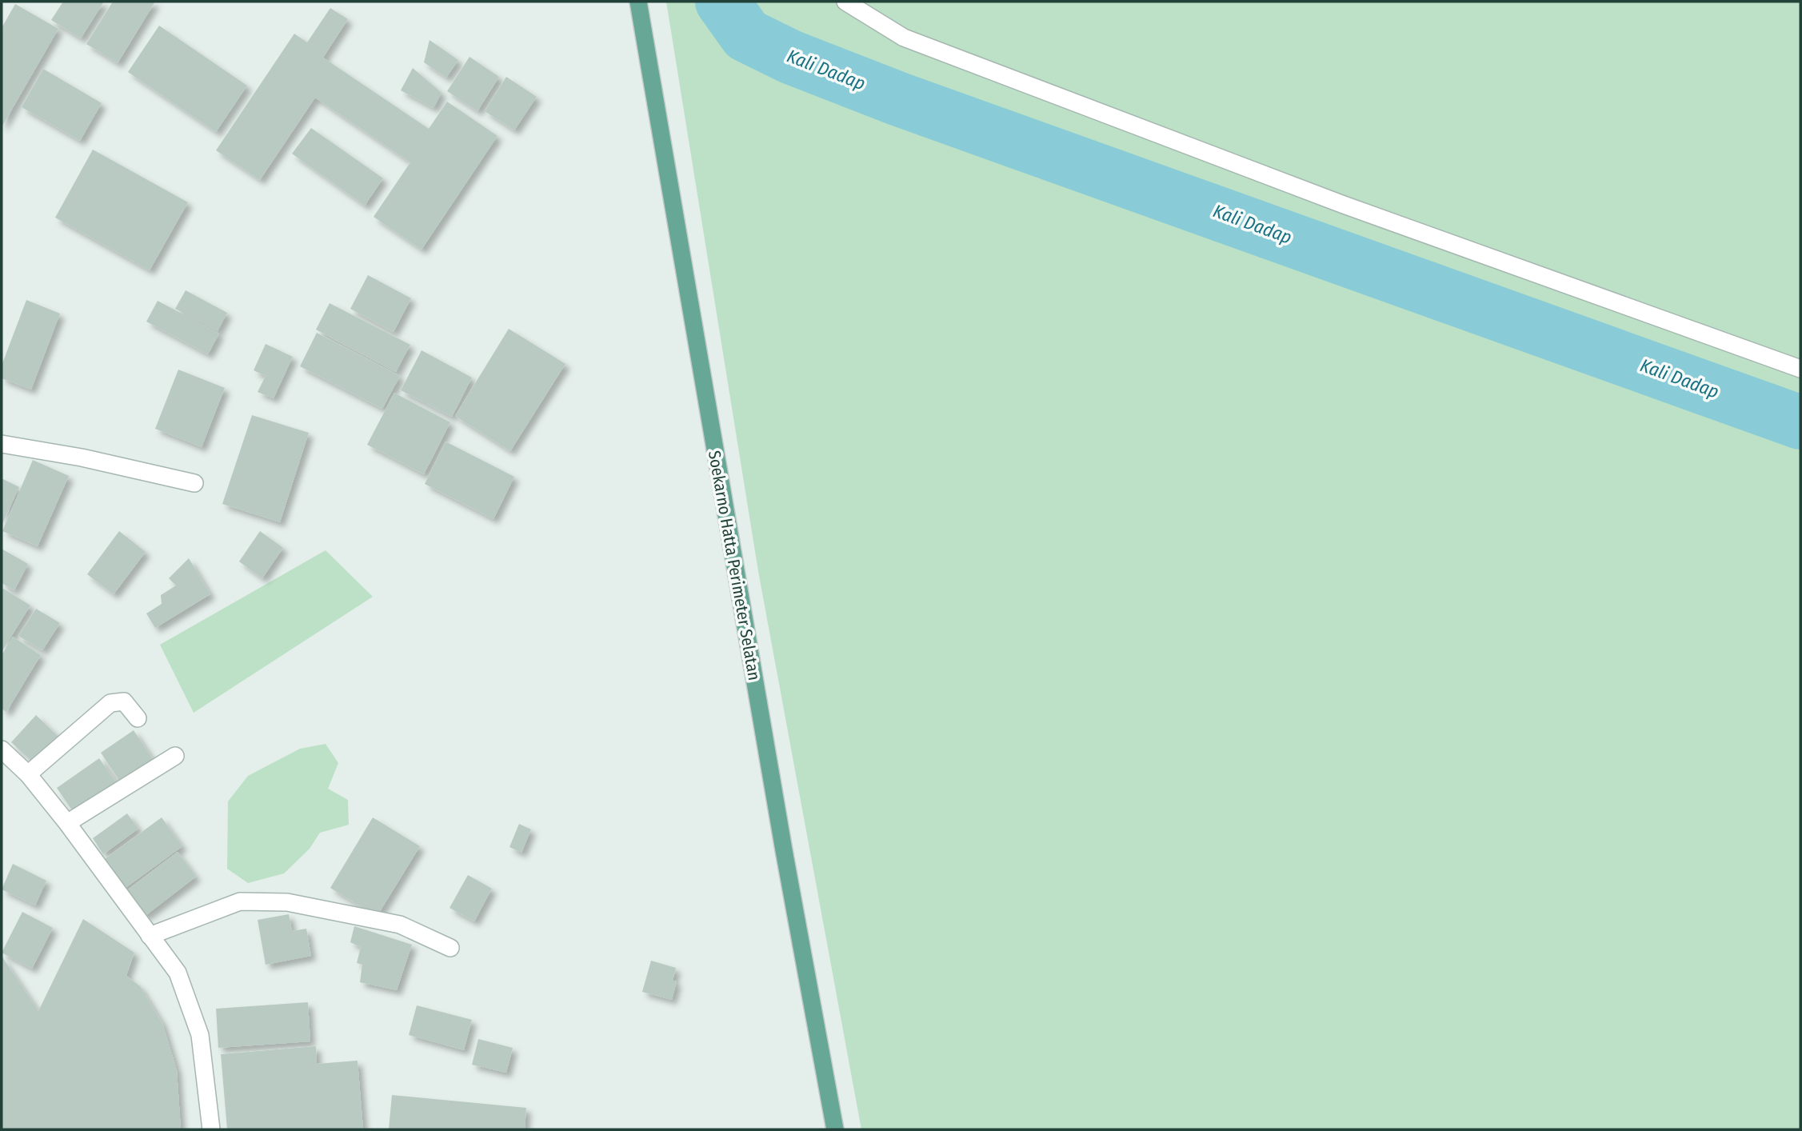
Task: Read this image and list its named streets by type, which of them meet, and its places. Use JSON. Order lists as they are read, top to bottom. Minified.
{"streets":{"main road":["Soekarno Hatta Perimeter Selatan"]},"water":["Kali Dadap"]}
